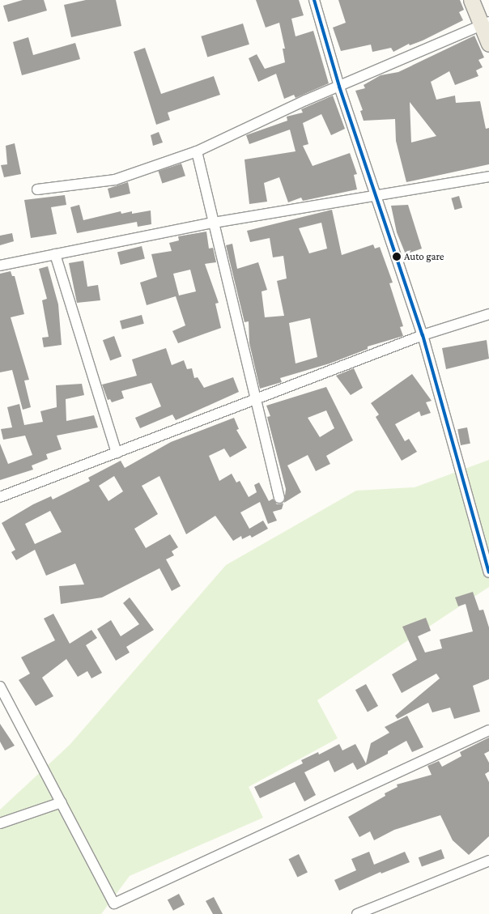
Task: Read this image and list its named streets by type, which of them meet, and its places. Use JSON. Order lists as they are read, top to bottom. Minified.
{"places":["Auto gare"]}
